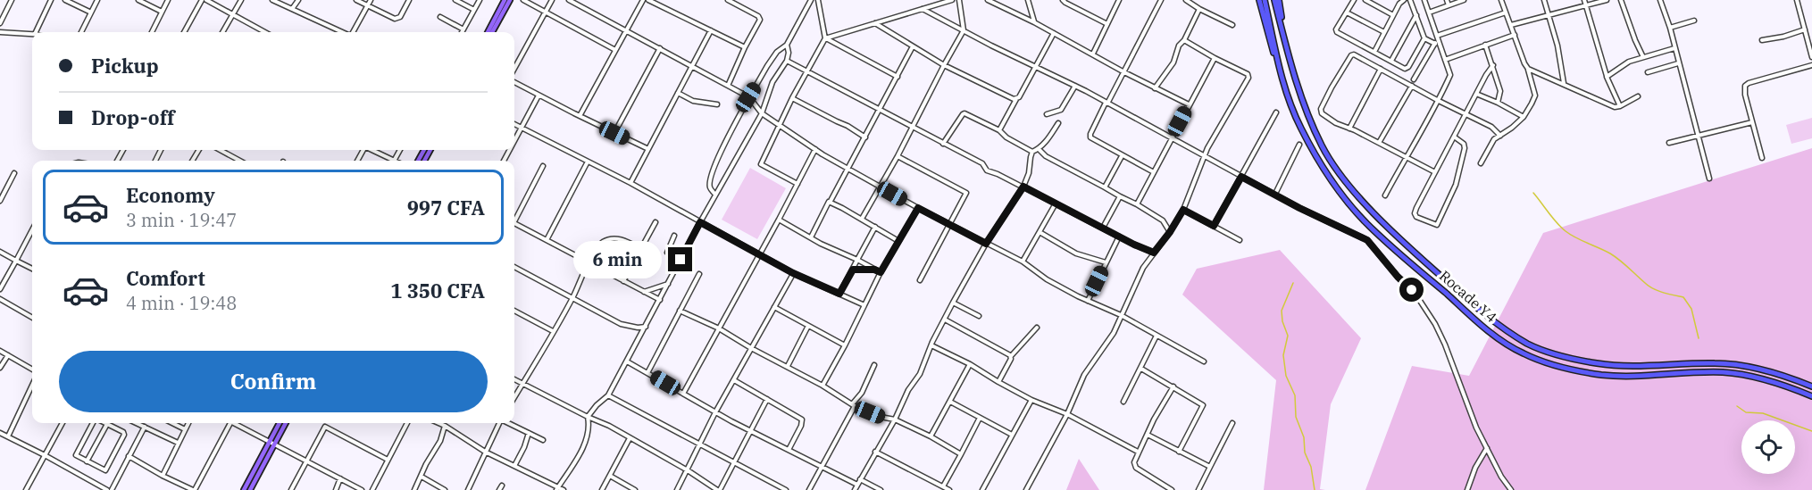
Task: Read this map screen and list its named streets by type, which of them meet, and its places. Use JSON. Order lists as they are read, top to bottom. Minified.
{"streets":{"highway":["Rocade Y4"]},"page":{"banner":["Pickup","Drop-off"],"list":[{"name":"Economy","note":"3 min · 19:47","value":"997 CFA"},{"name":"Comfort","note":"4 min · 19:48","value":"1 350 CFA"}],"bubble":"6 min","buttons":"Confirm"}}
